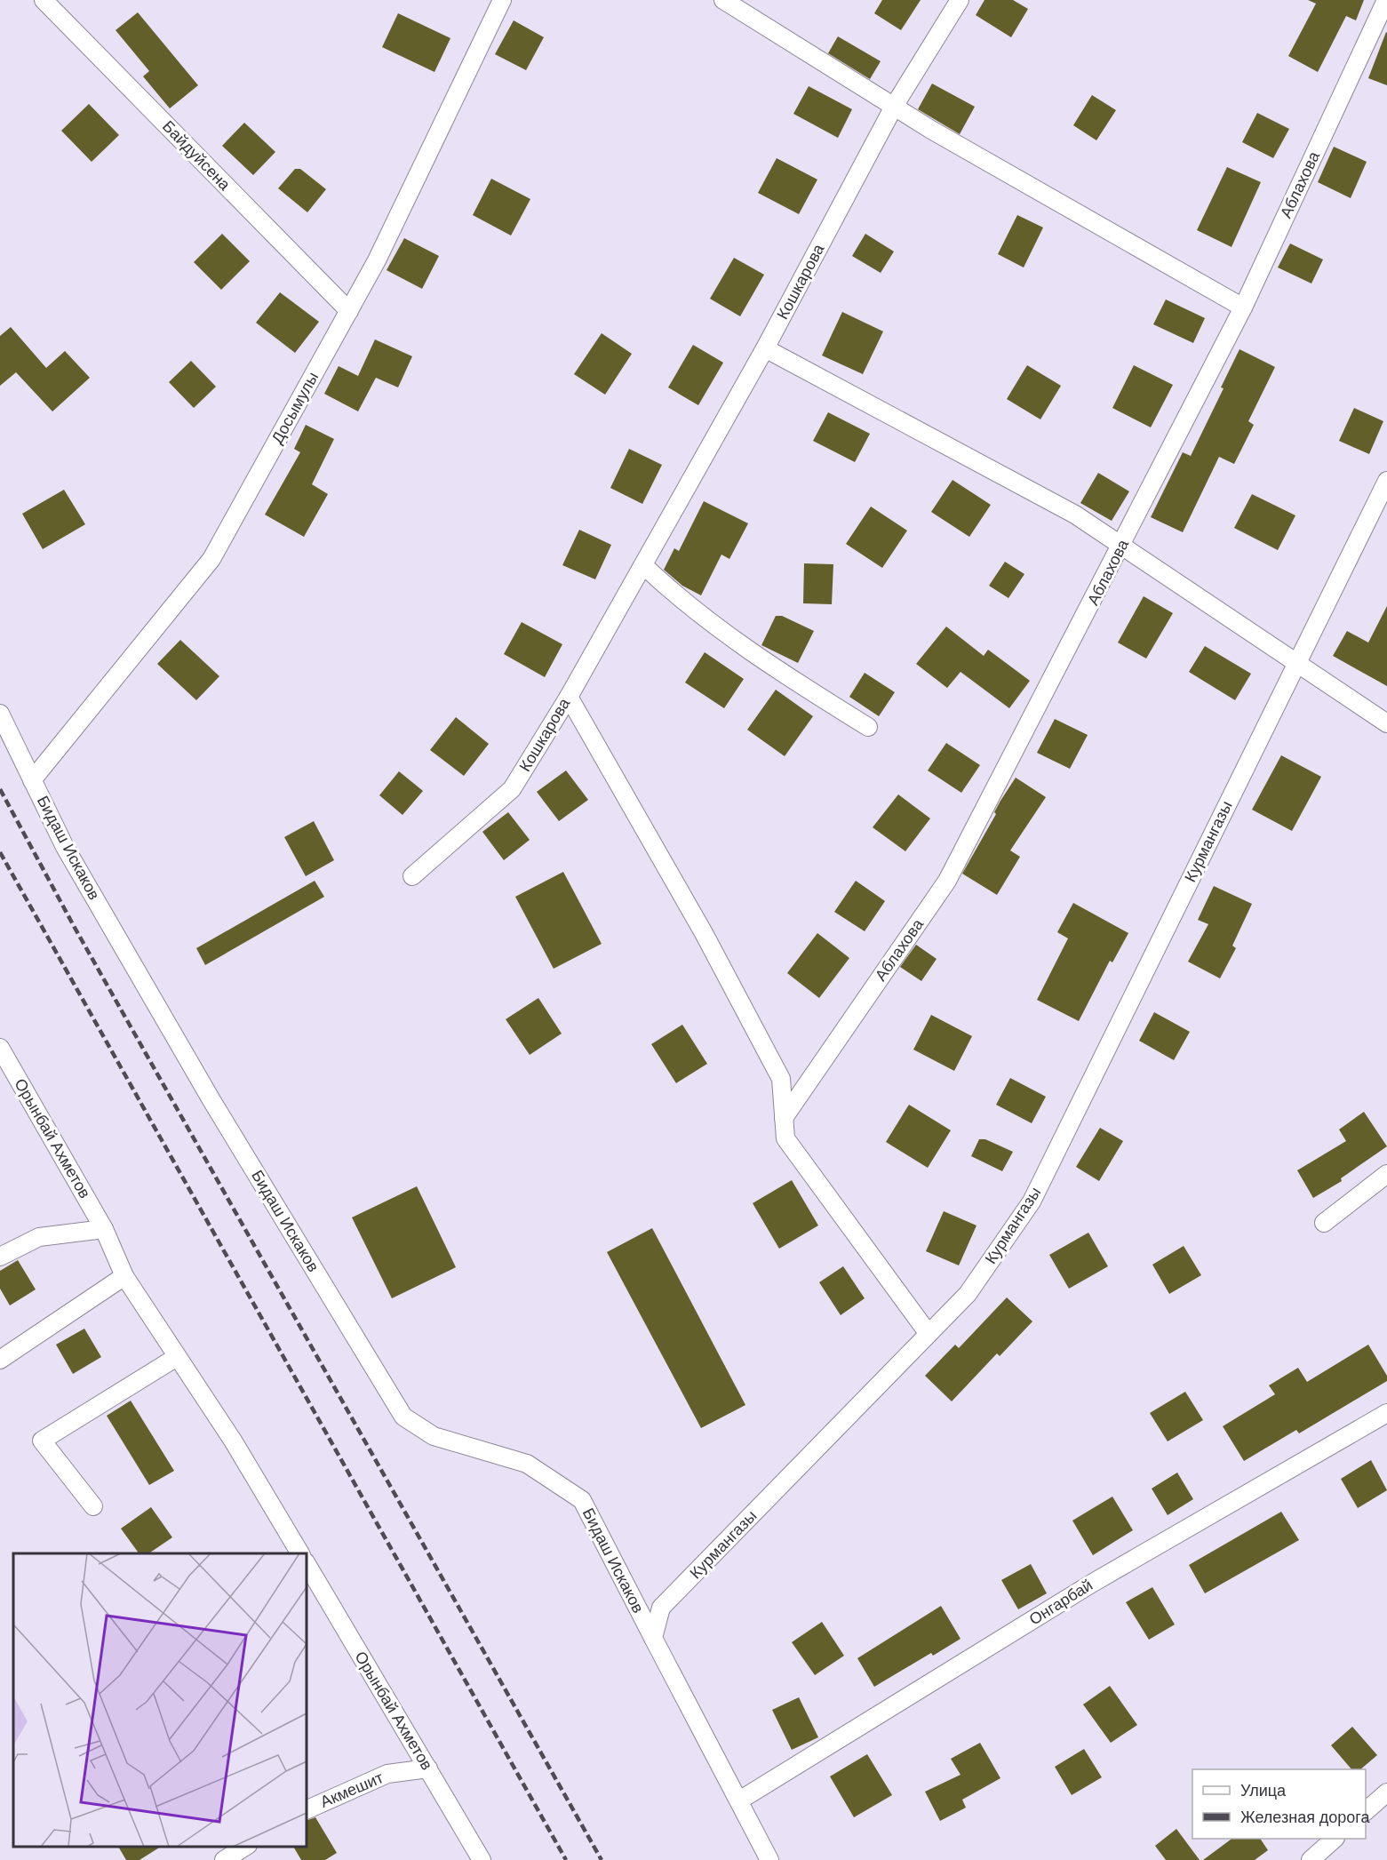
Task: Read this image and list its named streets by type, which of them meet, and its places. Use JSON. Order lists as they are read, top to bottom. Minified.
{"streets":{"street":["Байдуйсена","Аблахова","Кошкарова","Досымулы","Курмангазы","Бидаш Искаков","Орынбай Ахметов","Онгарбай","Акмешит"]},"crossings":[["Байдуйсена","Досымулы"],["Досымулы","Бидаш Искаков"],["Курмангазы","Бидаш Искаков"],["Орынбай Ахметов","Акмешит"]],"legend":["Улица","Железная дорога"]}
